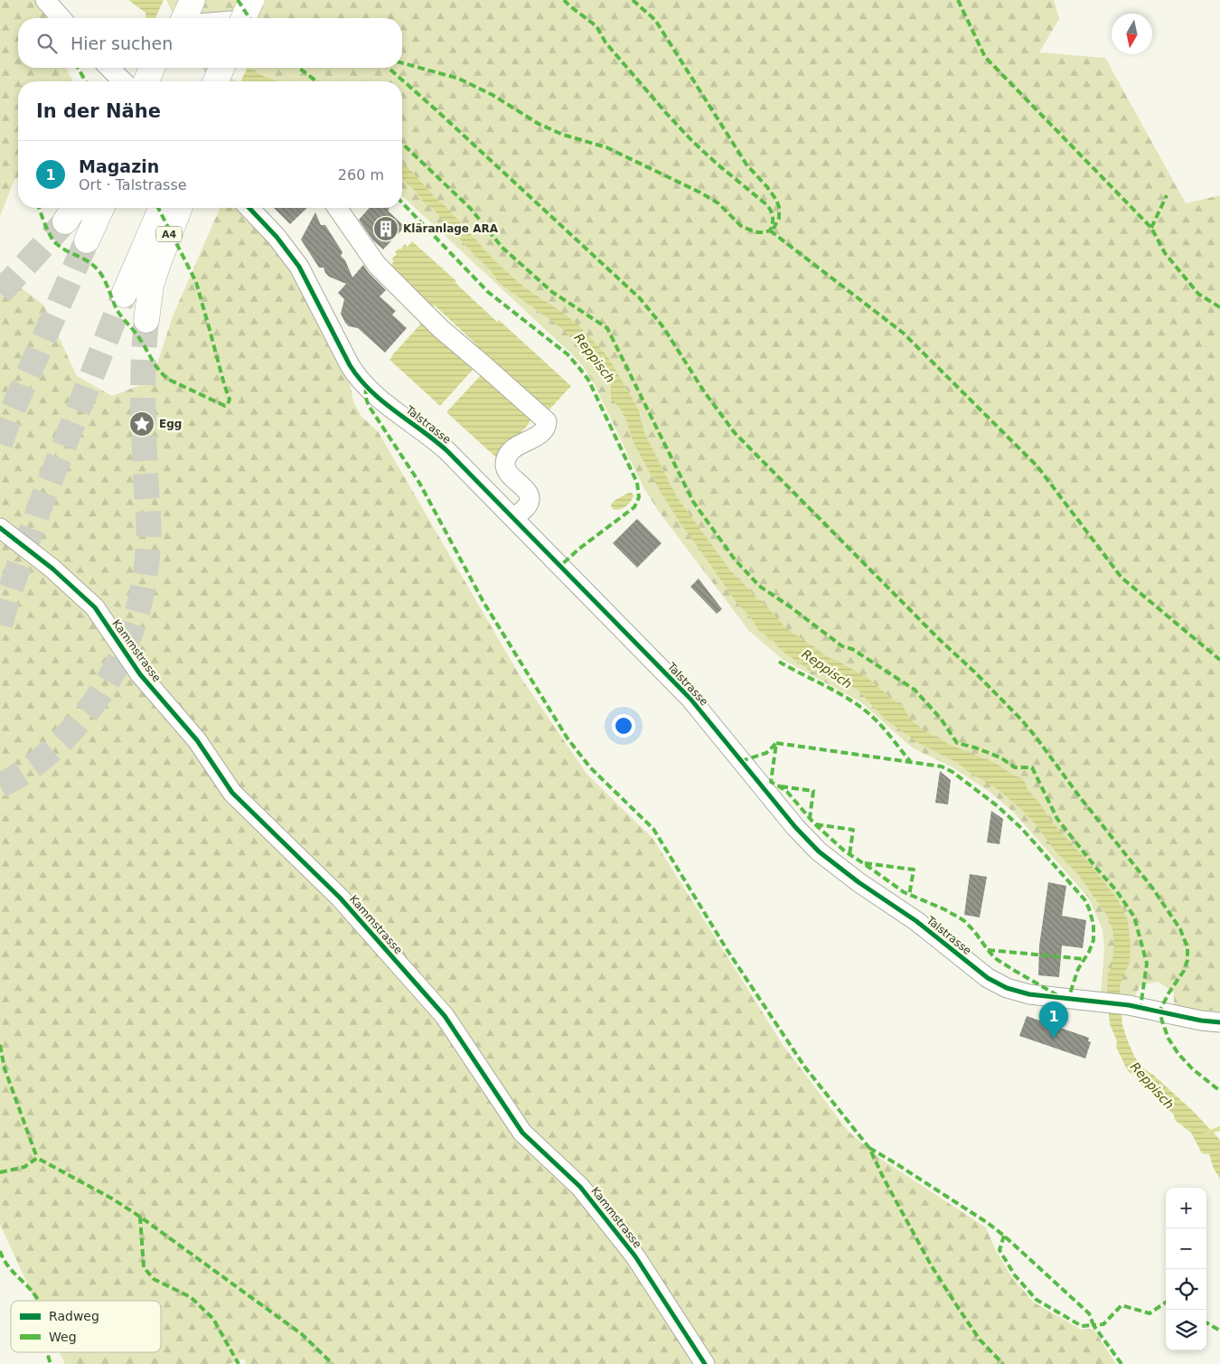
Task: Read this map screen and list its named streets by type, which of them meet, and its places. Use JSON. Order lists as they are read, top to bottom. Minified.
{"streets":{"highway":["A4"],"street":["Talstrasse","Kammstrasse"]},"water":["Reppisch"],"places":{"building":["Kläranlage ARA"],"place":["Egg"]},"legend":["Radweg","Weg"],"north":"bottom","page":{"search":"Hier suchen","heading":"In der Nähe","list":[{"mark":"1","name":"Magazin","note":"Ort · Talstrasse","value":"260 m"}],"pins":"1","map_buttons":["+","−"]}}
